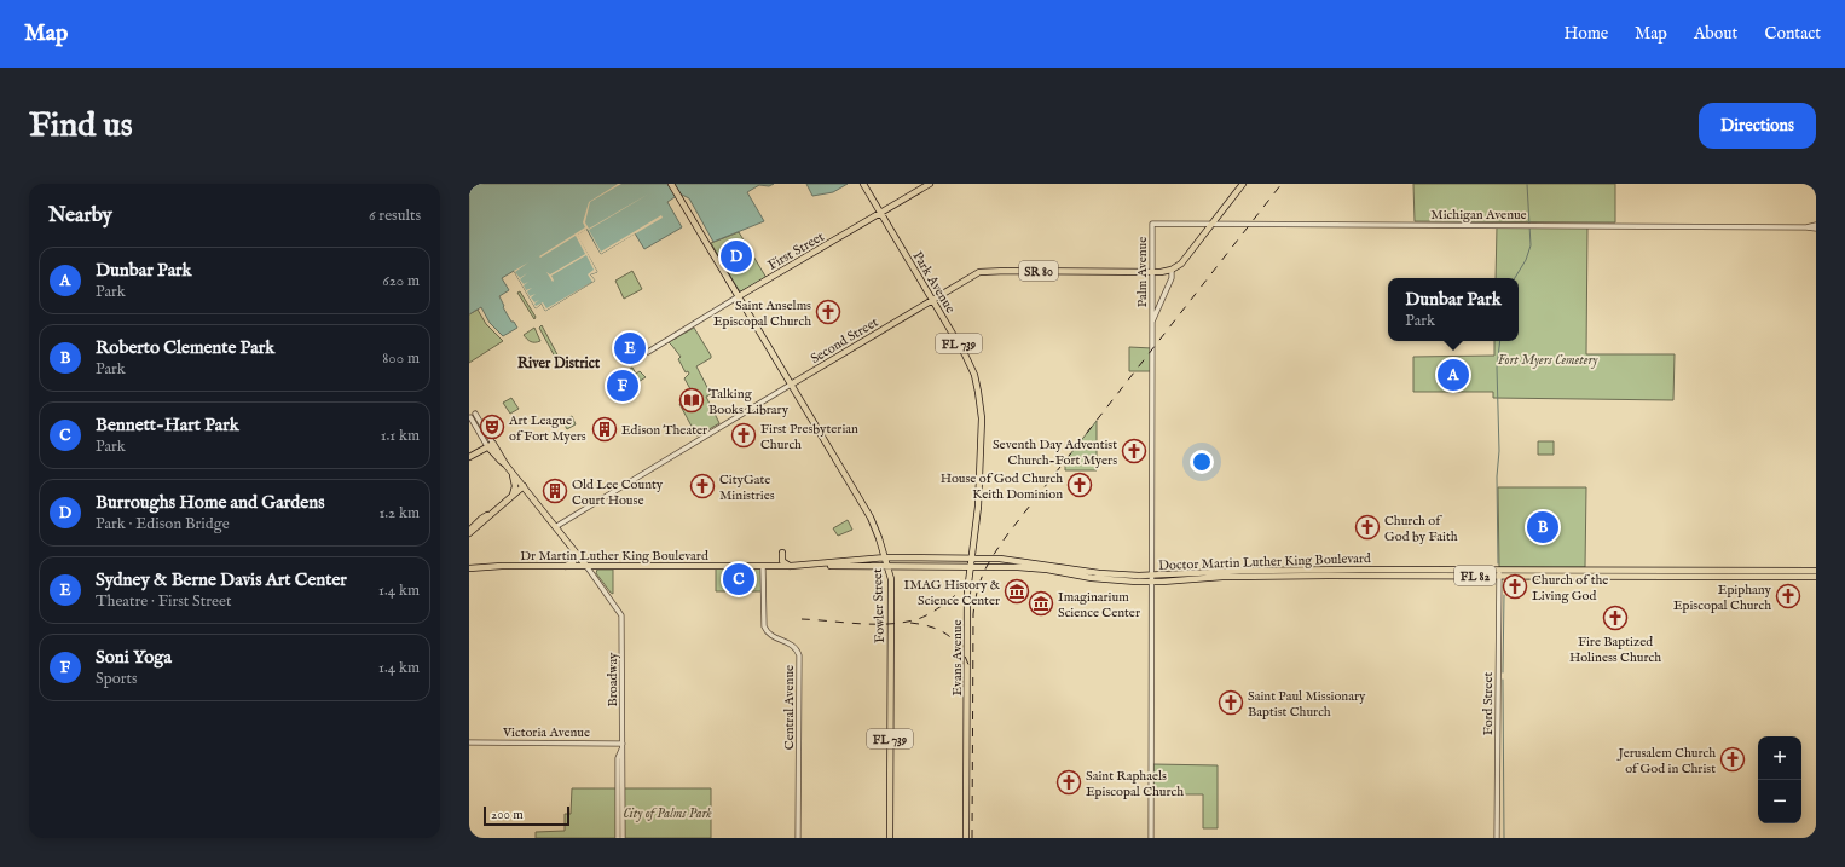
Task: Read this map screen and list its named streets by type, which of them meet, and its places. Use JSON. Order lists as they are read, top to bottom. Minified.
{"streets":{"main road":["First Street","SR 80","Park Avenue","Second Street","FL 739","Dr Martin Luther King Boulevard","Doctor Martin Luther King Boulevard","FL 82","Fowler Street","Evans Avenue"],"street":["Michigan Avenue","Palm Avenue","Broadway","Ford Street","Central Avenue","Victoria Avenue"]},"crossings":[["Michigan Avenue","Palm Avenue"],["First Street","Park Avenue"],["First Street","Fowler Street"],["Palm Avenue","Second Street"],["Palm Avenue","Doctor Martin Luther King Boulevard"],["Park Avenue","Second Street"],["Park Avenue","Evans Avenue"],["Second Street","Fowler Street"],["Dr Martin Luther King Boulevard","Doctor Martin Luther King Boulevard"],["Dr Martin Luther King Boulevard","Fowler Street"],["Dr Martin Luther King Boulevard","Evans Avenue"],["Dr Martin Luther King Boulevard","Broadway"],["Dr Martin Luther King Boulevard","Central Avenue"],["Doctor Martin Luther King Boulevard","FL 82"],["Doctor Martin Luther King Boulevard","Fowler Street"],["Doctor Martin Luther King Boulevard","Evans Avenue"],["Doctor Martin Luther King Boulevard","Ford Street"],["Broadway","Victoria Avenue"]],"districts":["River District"],"parks":["Fort Myers Cemetery","City of Palms Park"],"places":{"church":["Saint Anselms Episcopal Church","First Presbyterian Church","Seventh Day Adventist Church-Fort Myers","House of God Church Keith Dominion","CityGate Ministries","Church of God by Faith","Church of the Living God","Epiphany Episcopal Church","Fire Baptized Holiness Church","Saint Paul Missionary Baptist Church","Jerusalem Church of God in Christ","Saint Raphaels Episcopal Church"],"library":["Talking Books Library"],"theatre":["Art League of Fort Myers"],"building":["Edison Theater","Old Lee County Court House"],"museum":["IMAG History & Science Center","Imaginarium Science Center"]},"scale_bar":"200 m","page":{"header":"Map","nav":["Home","Map","About","Contact"],"buttons":"Directions","title":"Find us","heading":["Nearby","6 results"],"pins":["D","E","A","F","B","C"],"list":[{"mark":"A","name":"Dunbar Park","note":"Park","value":"620 m"},{"mark":"B","name":"Roberto Clemente Park","note":"Park","value":"800 m"},{"mark":"C","name":"Bennett-Hart Park","note":"Park","value":"1.1 km"},{"mark":"D","name":"Burroughs Home and Gardens","note":"Park · Edison Bridge","value":"1.2 km"},{"mark":"E","name":"Sydney & Berne Davis Art Center","note":"Theatre · First Street","value":"1.4 km"},{"mark":"F","name":"Soni Yoga","note":"Sports","value":"1.4 km"}],"popup":["Dunbar Park","Park"],"map_buttons":["+","−"],"scale":"200 m"}}
